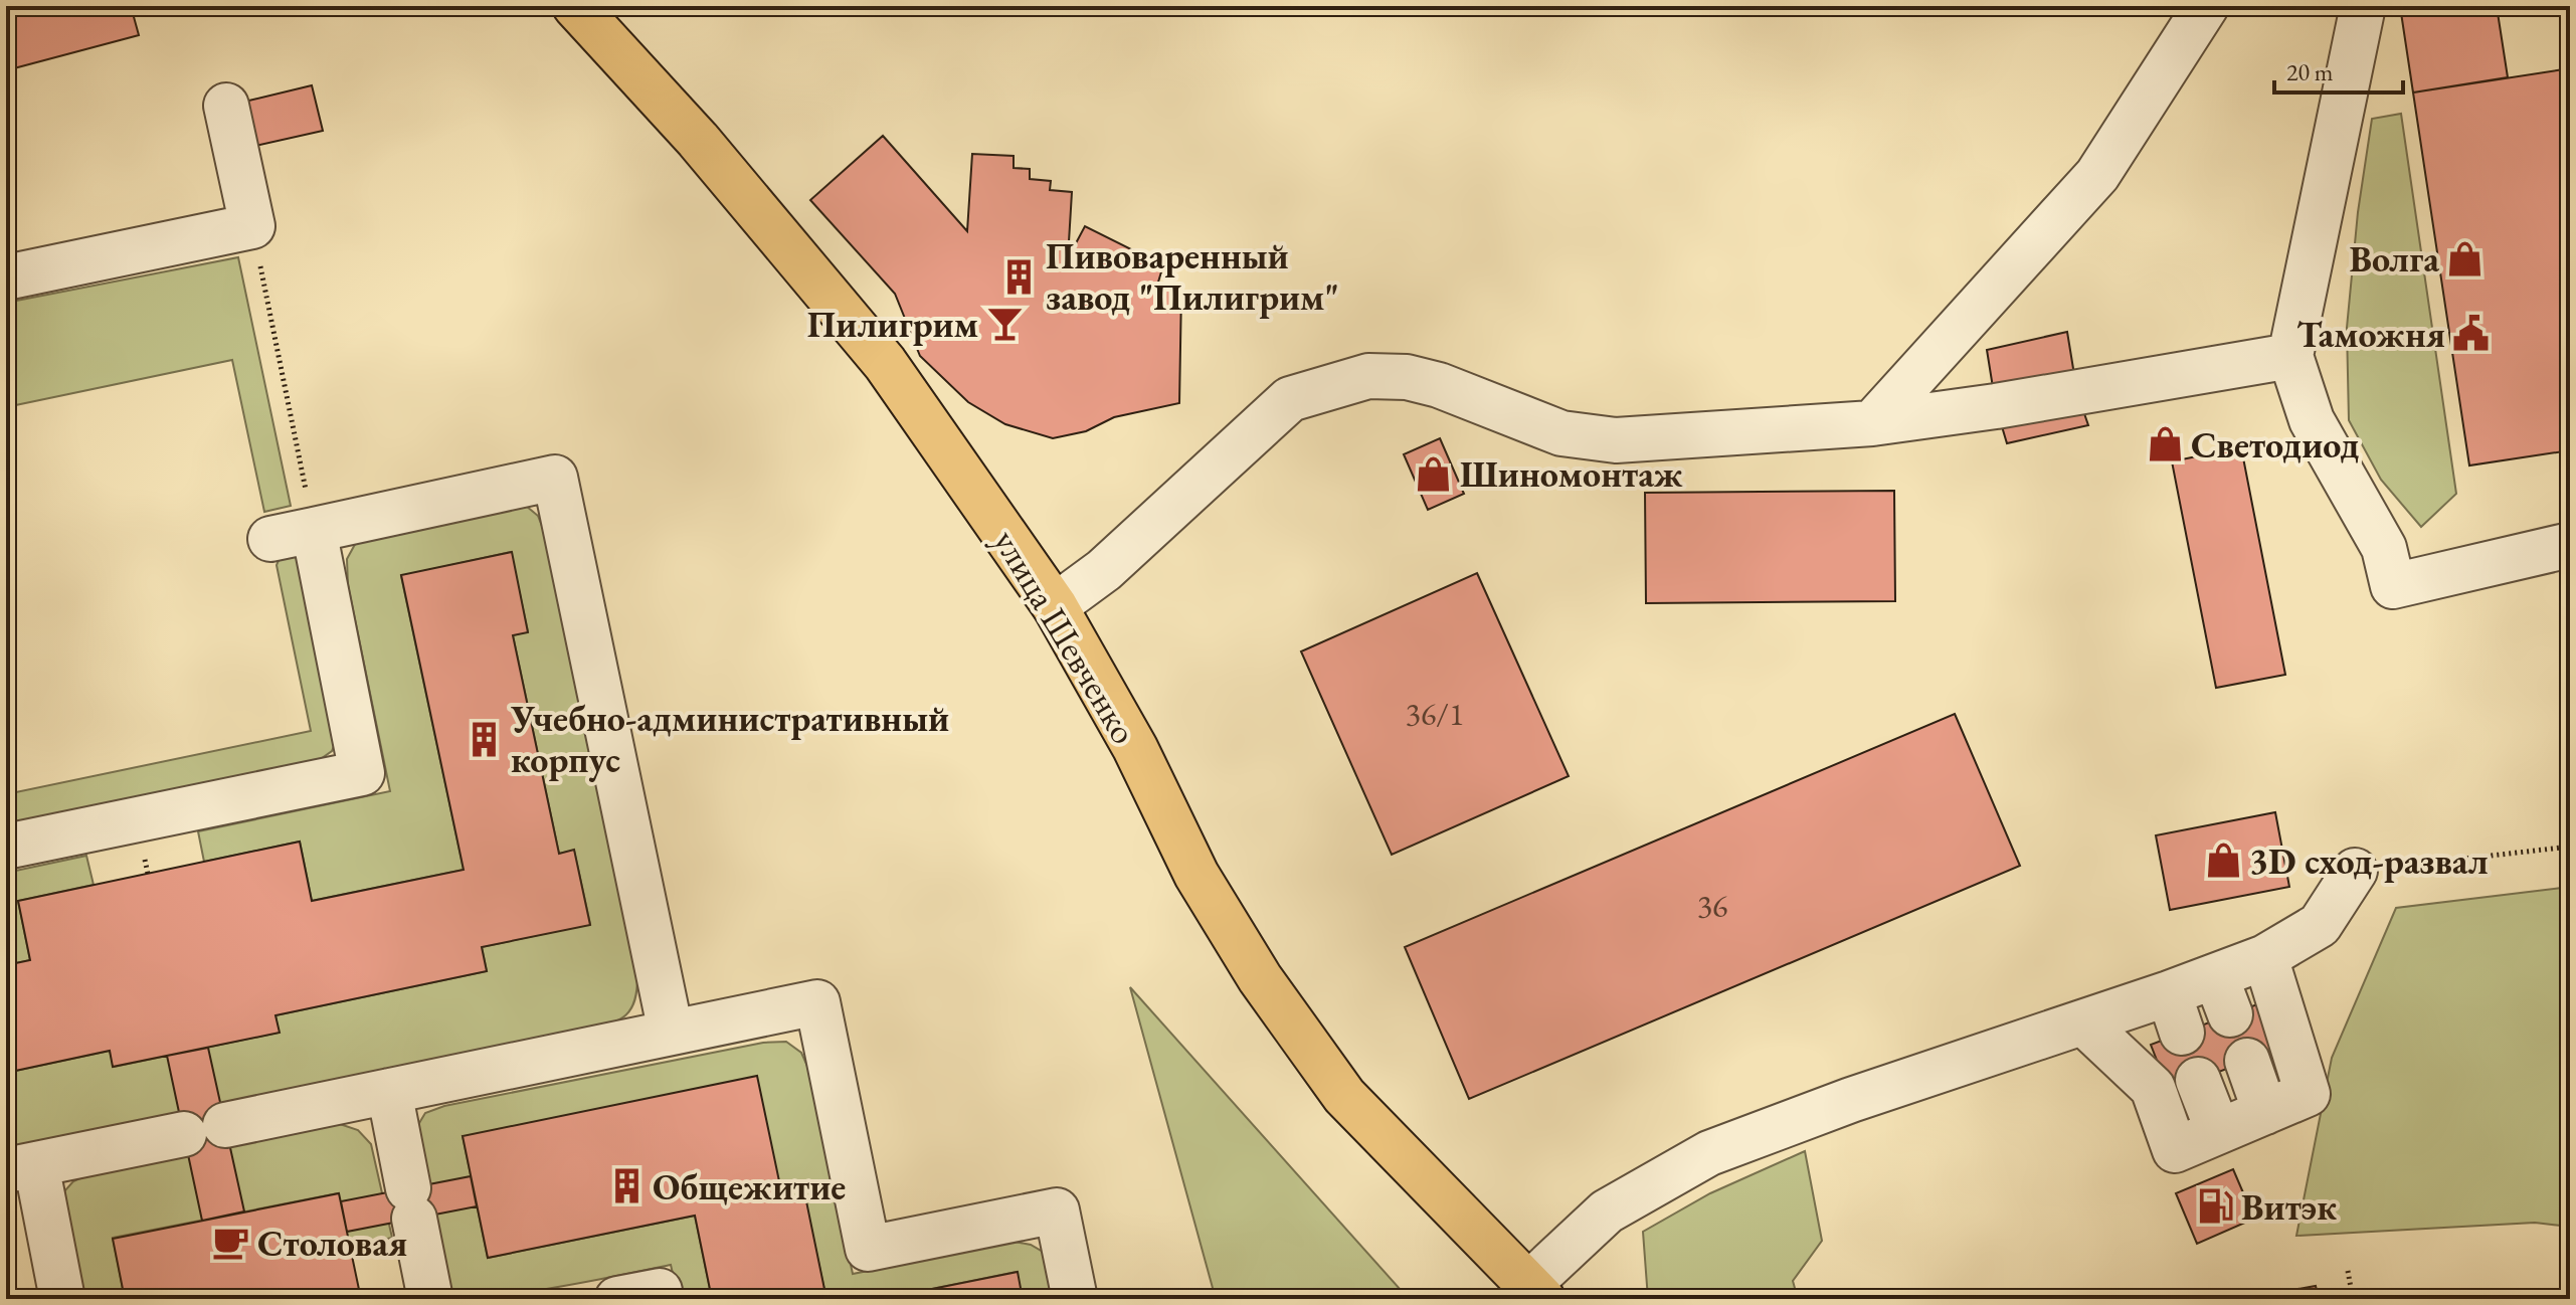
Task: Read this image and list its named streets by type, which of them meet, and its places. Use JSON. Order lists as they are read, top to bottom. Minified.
{"streets":{"main road":["улица Шевченко"]},"places":{"shop":["Волга","Светодиод","Шиномонтаж","3D сход-развал"],"building":["Пивоваренный завод \"Пилигрим\"","Учебно-административный корпус","Общежитие"],"bar":["Пилигрим"],"public building":["Таможня"],"fuel station":["Витэк"],"cafe":["Столовая"]},"house_numbers":["36/1","36"],"scale_bar":"20 m"}
